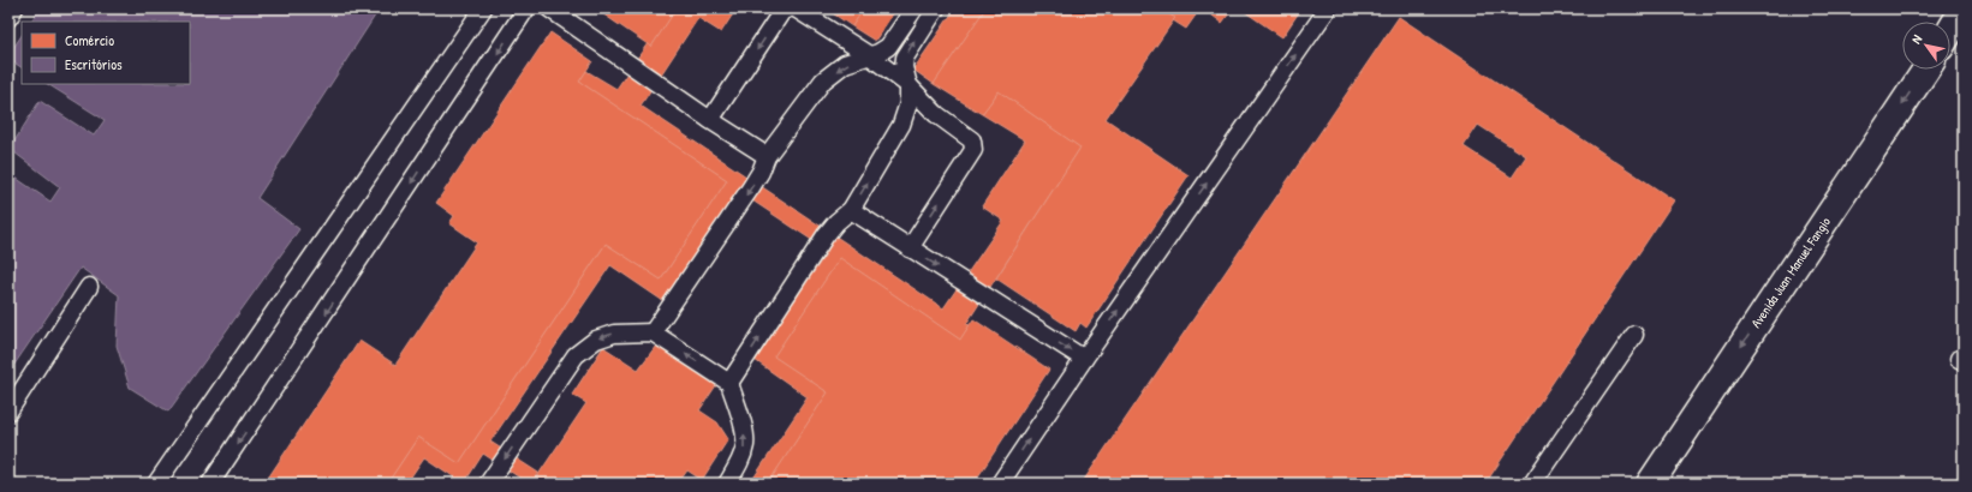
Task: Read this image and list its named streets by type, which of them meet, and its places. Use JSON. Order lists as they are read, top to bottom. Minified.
{"streets":{"street":["Avenida Juan Manuel Fangio"]},"one_way":["Avenida Juan Manuel Fangio"],"legend":["Comércio","Escritórios"],"north":"top left"}
